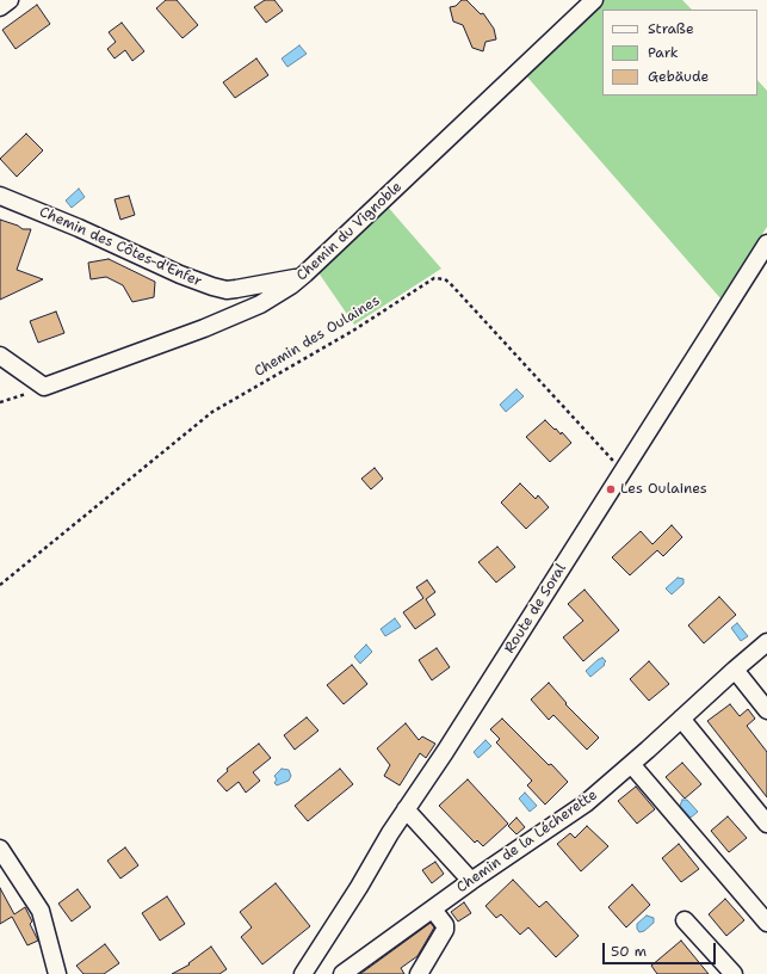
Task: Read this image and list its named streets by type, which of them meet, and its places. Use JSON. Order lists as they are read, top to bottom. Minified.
{"streets":{"street":["Chemin du Vignoble","Chemin des Côtes-d'Enfer","Route de Soral","Chemin de la Lécherette"],"path":["Chemin des Oulaines"]},"crossings":[["Chemin du Vignoble","Chemin des Côtes-d'Enfer"],["Chemin des Oulaines","Route de Soral"]],"places":["Les Oulaines"],"legend":["Straße","Park","Gebäude"],"scale_bar":"50 m"}
